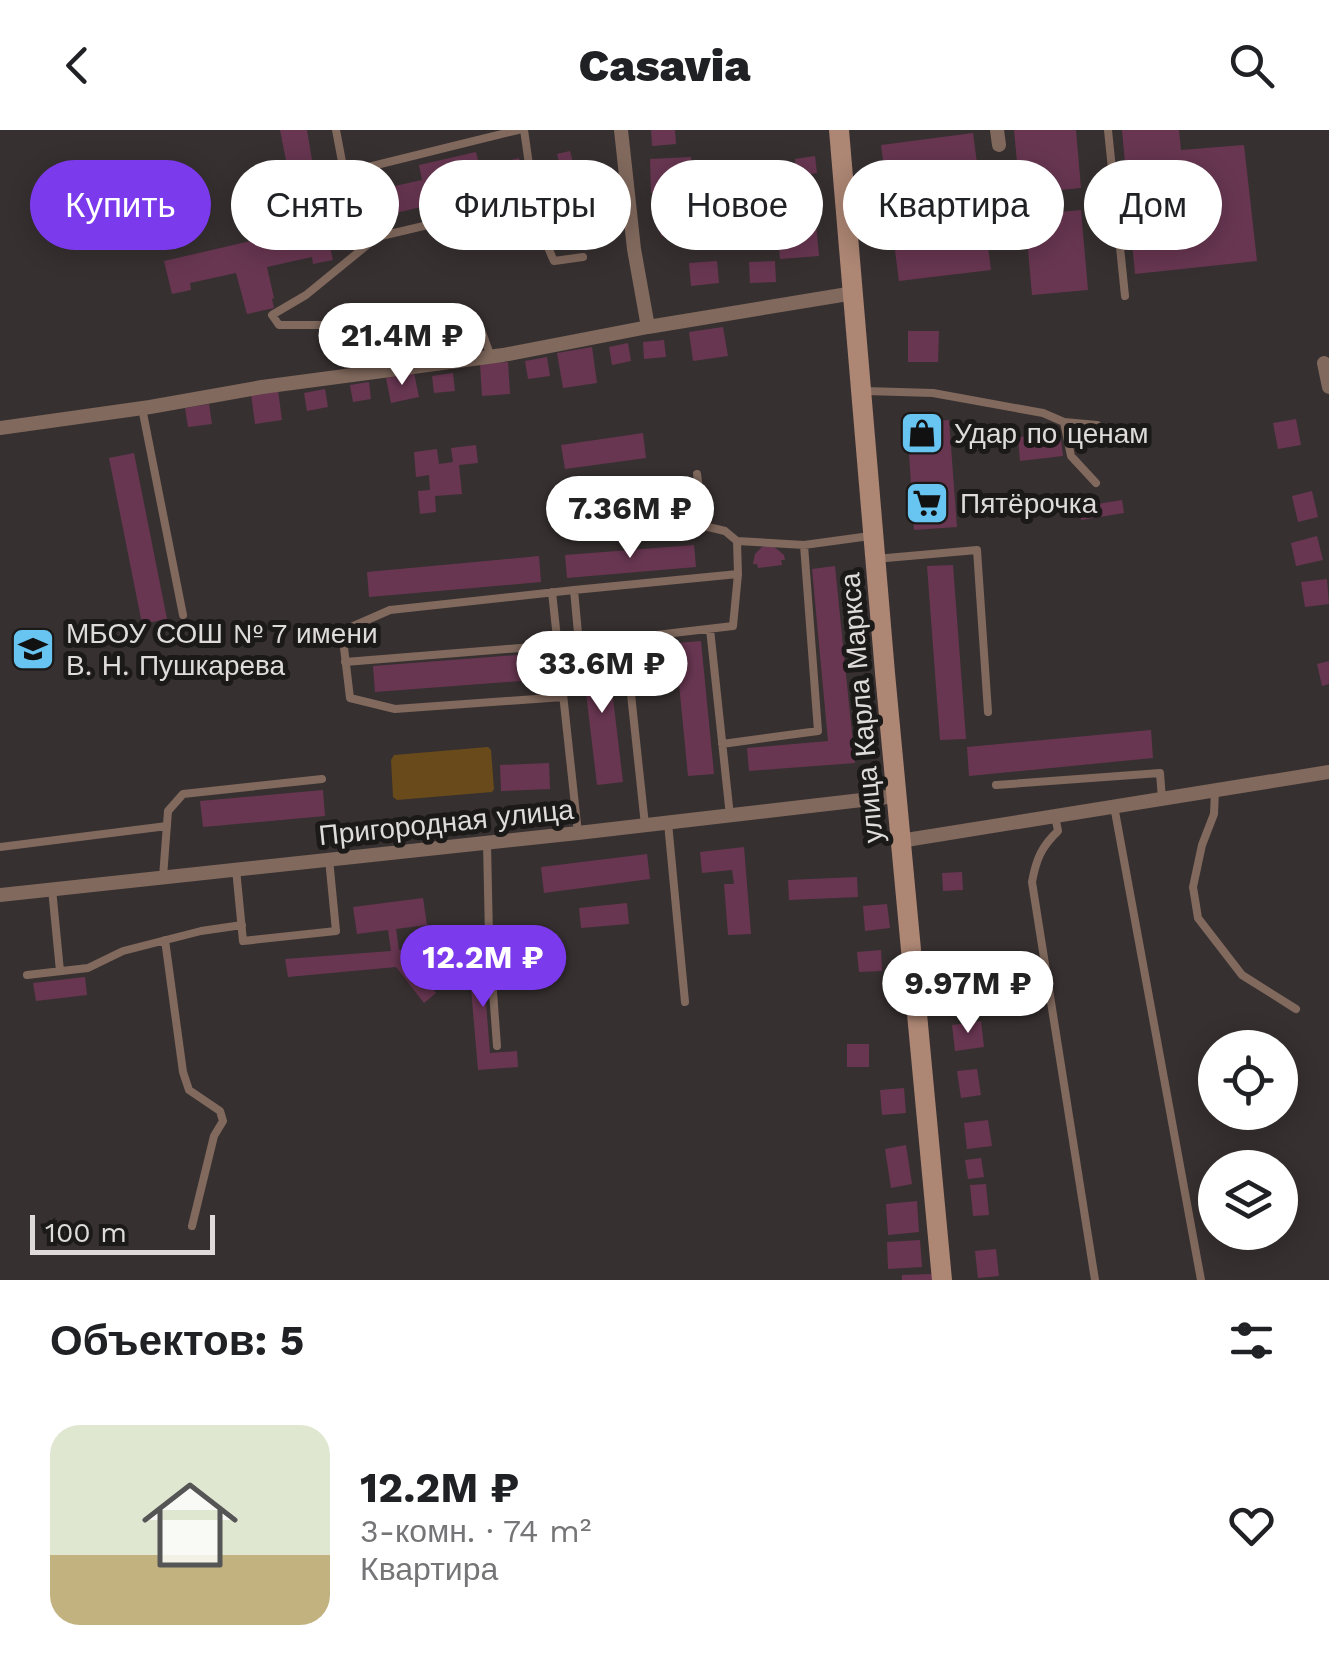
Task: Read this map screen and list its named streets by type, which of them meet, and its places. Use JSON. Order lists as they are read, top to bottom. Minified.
{"streets":{"main road":["улица Карла Маркса"],"street":["Пригородная улица"]},"crossings":[["улица Карла Маркса","Пригородная улица"]],"places":{"shop":["Удар по ценам"],"supermarket":["Пятёрочка"],"school or university":["МБОУ СОШ № 7 имени В. Н. Пушкарева"]},"scale_bar":"100 m","page":{"header":"Casavia","chip":["Купить","Снять","Фильтры","Новое","Квартира","Дом"],"price":["21.4M ₽","7.36M ₽","33.6M ₽","12.2M ₽","9.97M ₽"],"scale":"100 m","heading":"Объектов: 5","list":[{"name":"12.2M ₽","note":"3-комн. · 74 m² · Квартира"}]}}
